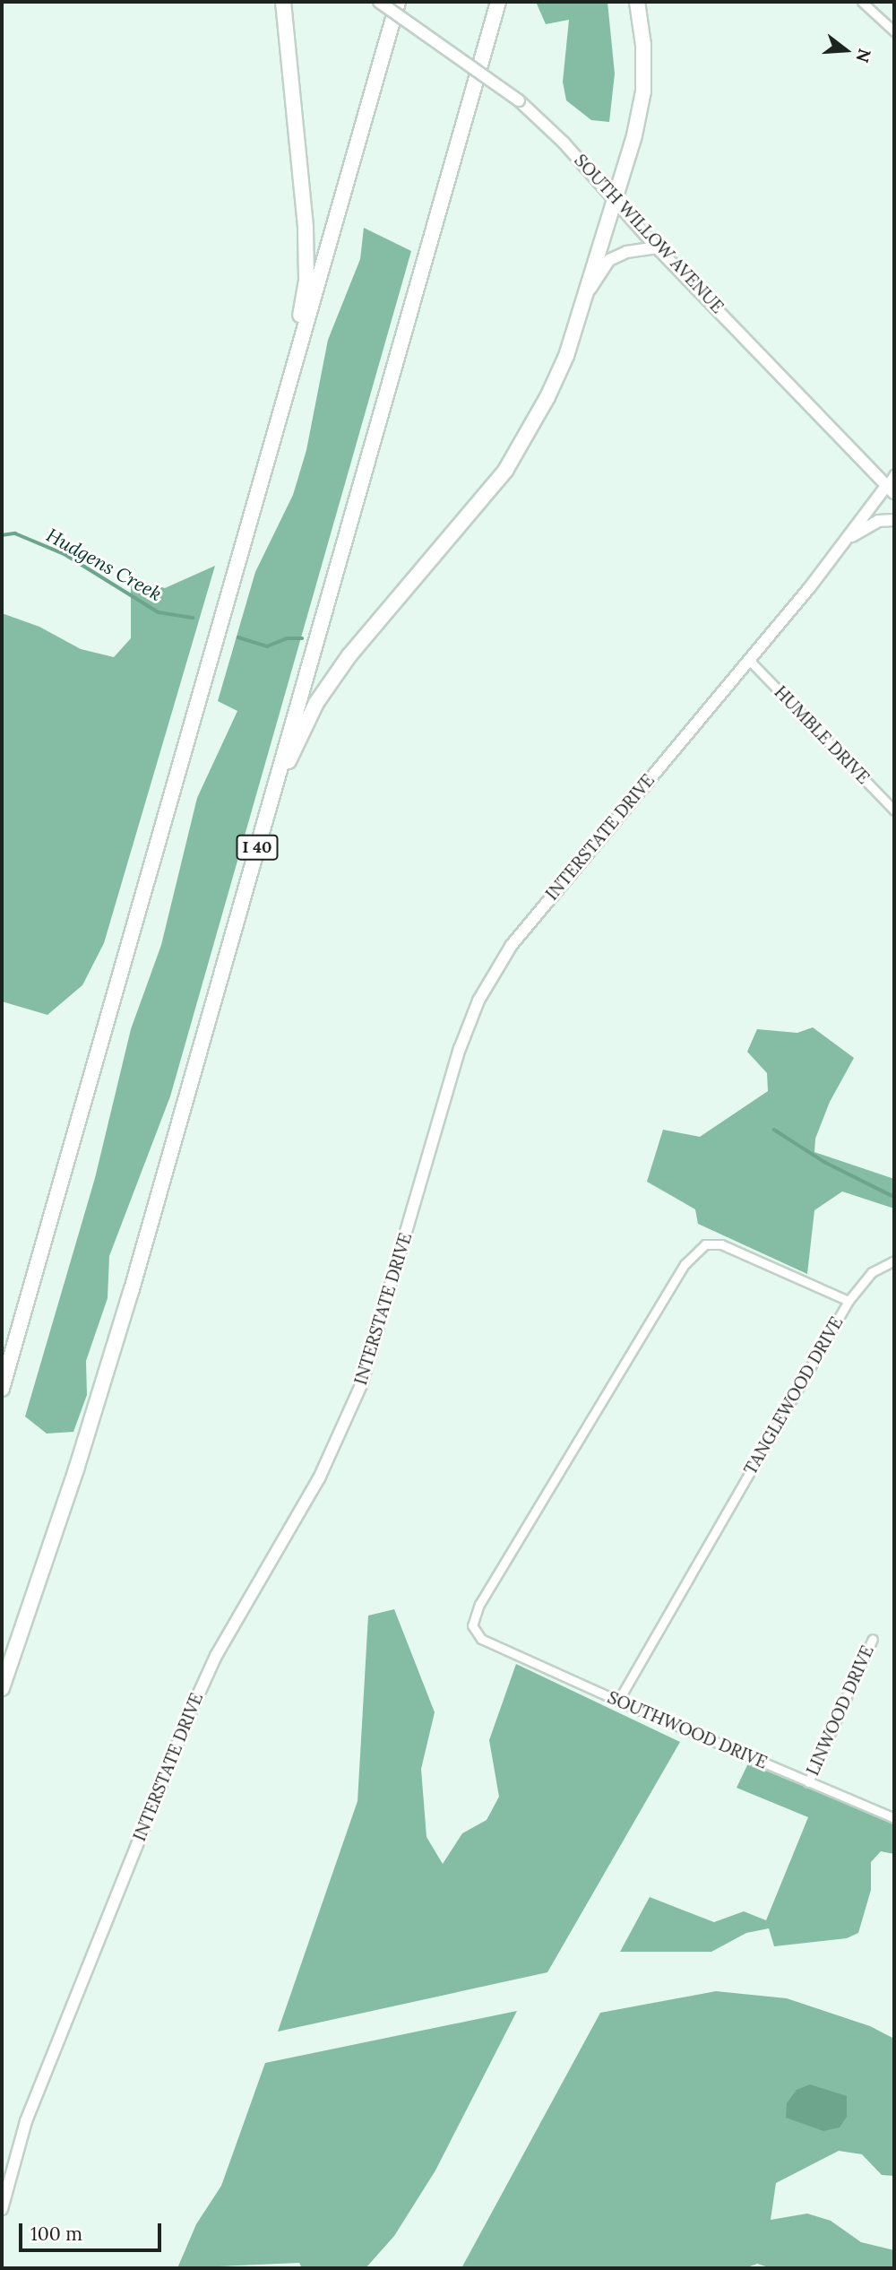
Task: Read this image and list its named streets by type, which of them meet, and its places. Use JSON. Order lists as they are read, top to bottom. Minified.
{"streets":{"highway":["I 40"],"main road":["SOUTH WILLOW AVENUE","INTERSTATE DRIVE"],"street":["HUMBLE DRIVE","TANGLEWOOD DRIVE","LINWOOD DRIVE","SOUTHWOOD DRIVE"]},"crossings":[["SOUTH WILLOW AVENUE","INTERSTATE DRIVE"],["HUMBLE DRIVE","INTERSTATE DRIVE"],["TANGLEWOOD DRIVE","SOUTHWOOD DRIVE"],["LINWOOD DRIVE","SOUTHWOOD DRIVE"]],"water":["Hudgens Creek"],"scale_bar":"100 m","north":"right"}
